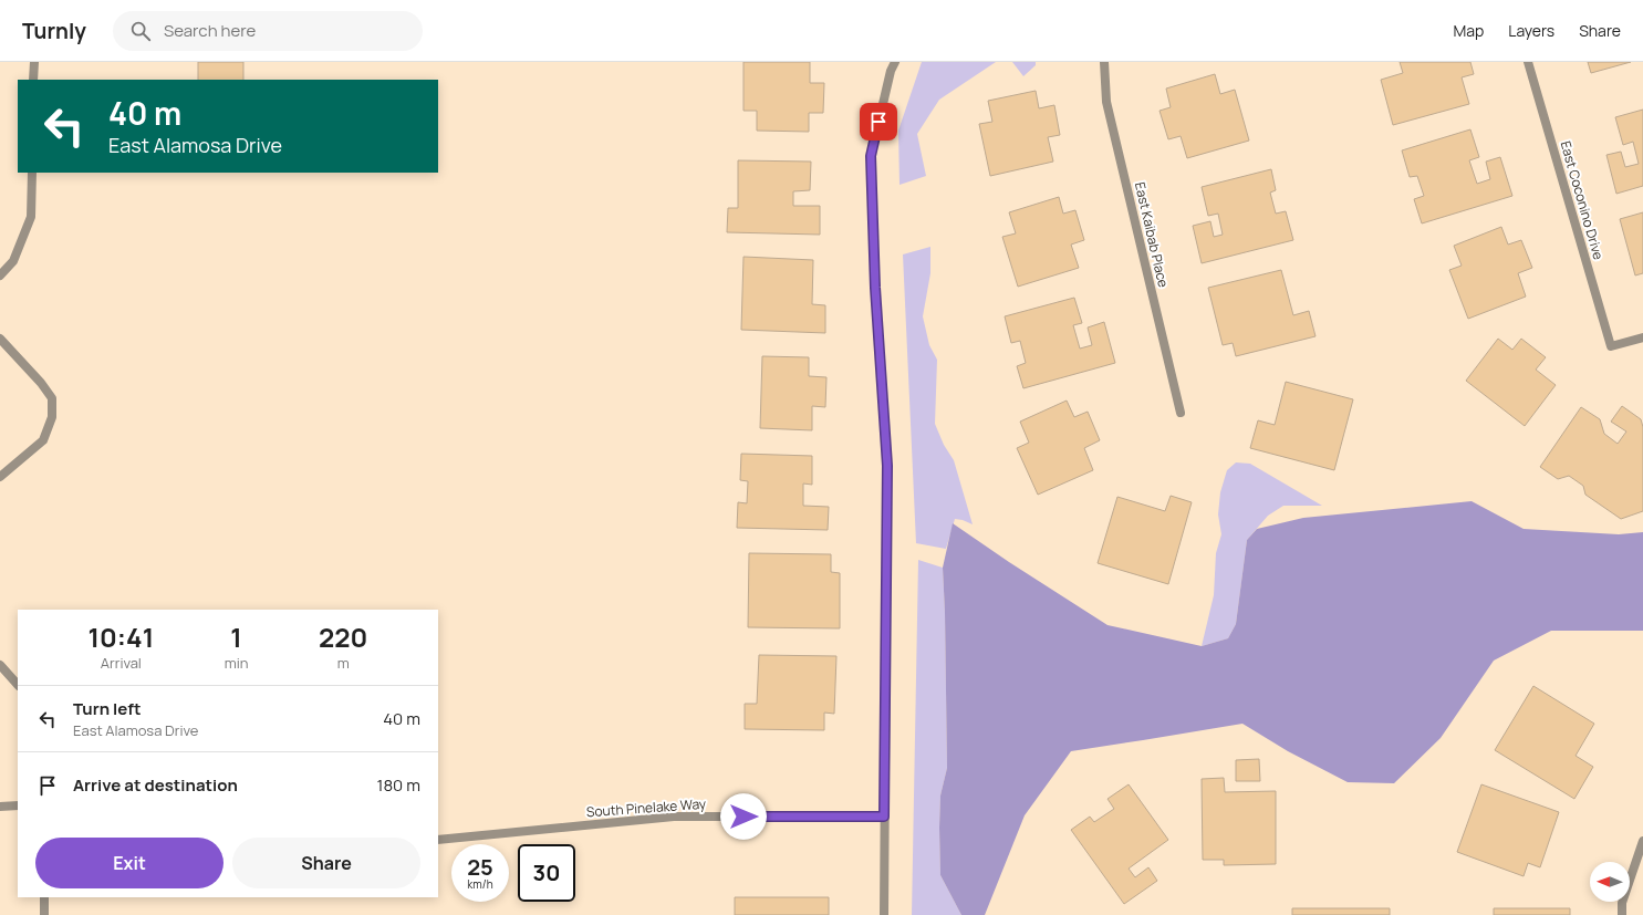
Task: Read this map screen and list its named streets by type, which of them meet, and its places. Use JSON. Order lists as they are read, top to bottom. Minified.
{"streets":{"street":["East Coconino Drive","East Kaibab Place","South Pinelake Way"]},"north":"left","page":{"header":"Turnly","search":"Search here","nav":["Map","Layers","Share"],"turn":["40 m","East Alamosa Drive"],"eta":["10:41","Arrival","1","min","220","m"],"list":[{"name":"Turn left","note":"East Alamosa Drive","value":"40 m"},{"name":"Arrive at destination","value":"180 m"}],"buttons":["Exit","Share"],"speed":"25 km/h","limit":"30"}}
